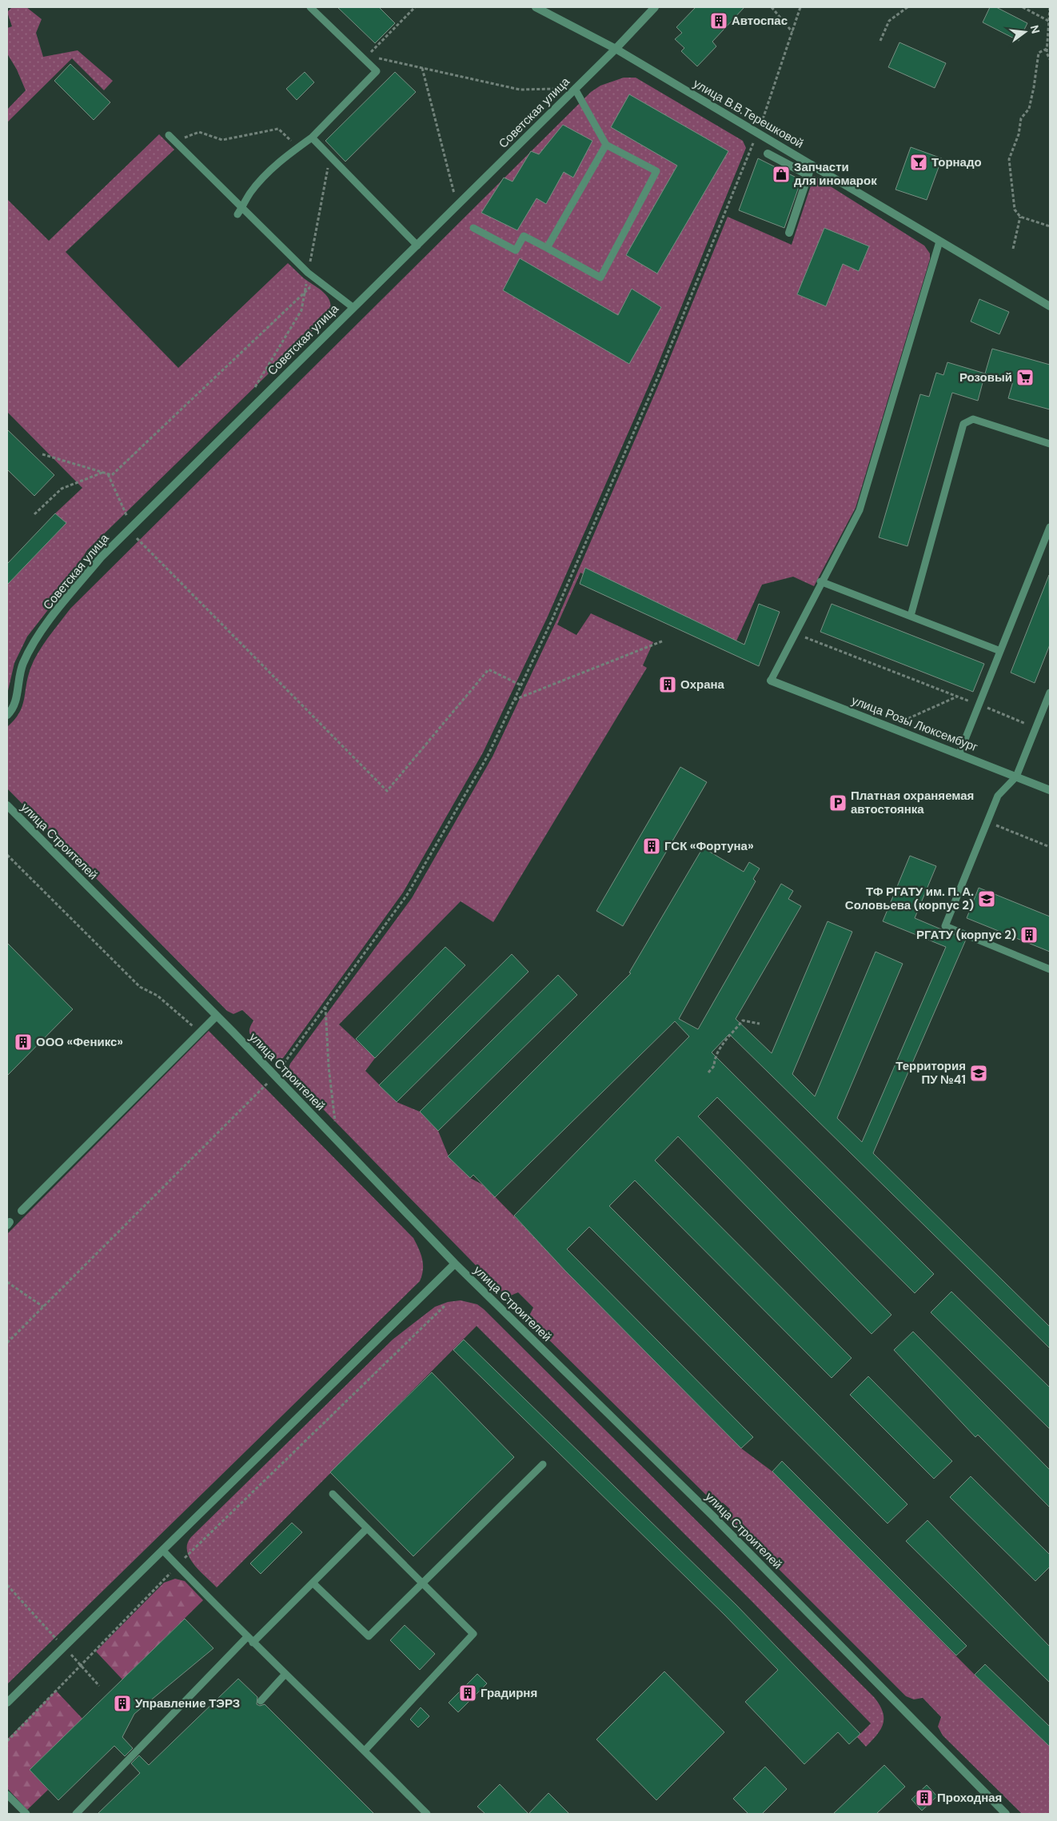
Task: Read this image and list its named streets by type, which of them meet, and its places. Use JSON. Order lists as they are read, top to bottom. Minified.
{"streets":{"street":["Советская улица","улица В.В.Терешковой","улица Розы Люксембург","улица Строителей"]},"crossings":[["Советская улица","улица В.В.Терешковой"]],"places":{"building":["Автоспас","Охрана","ГСК «Фортуна»","РГАТУ (корпус 2)","ООО «Феникс»","Градирня","Управление ТЭРЗ","Проходная"],"bar":["Торнадо"],"shop":["Запчасти для иномарок"],"supermarket":["Розовый"],"parking":["Платная охраняемая автостоянка"],"school or university":["ТФ РГАТУ им. П. А. Соловьева (корпус 2)","Территория ПУ №41"]},"north":"right"}
